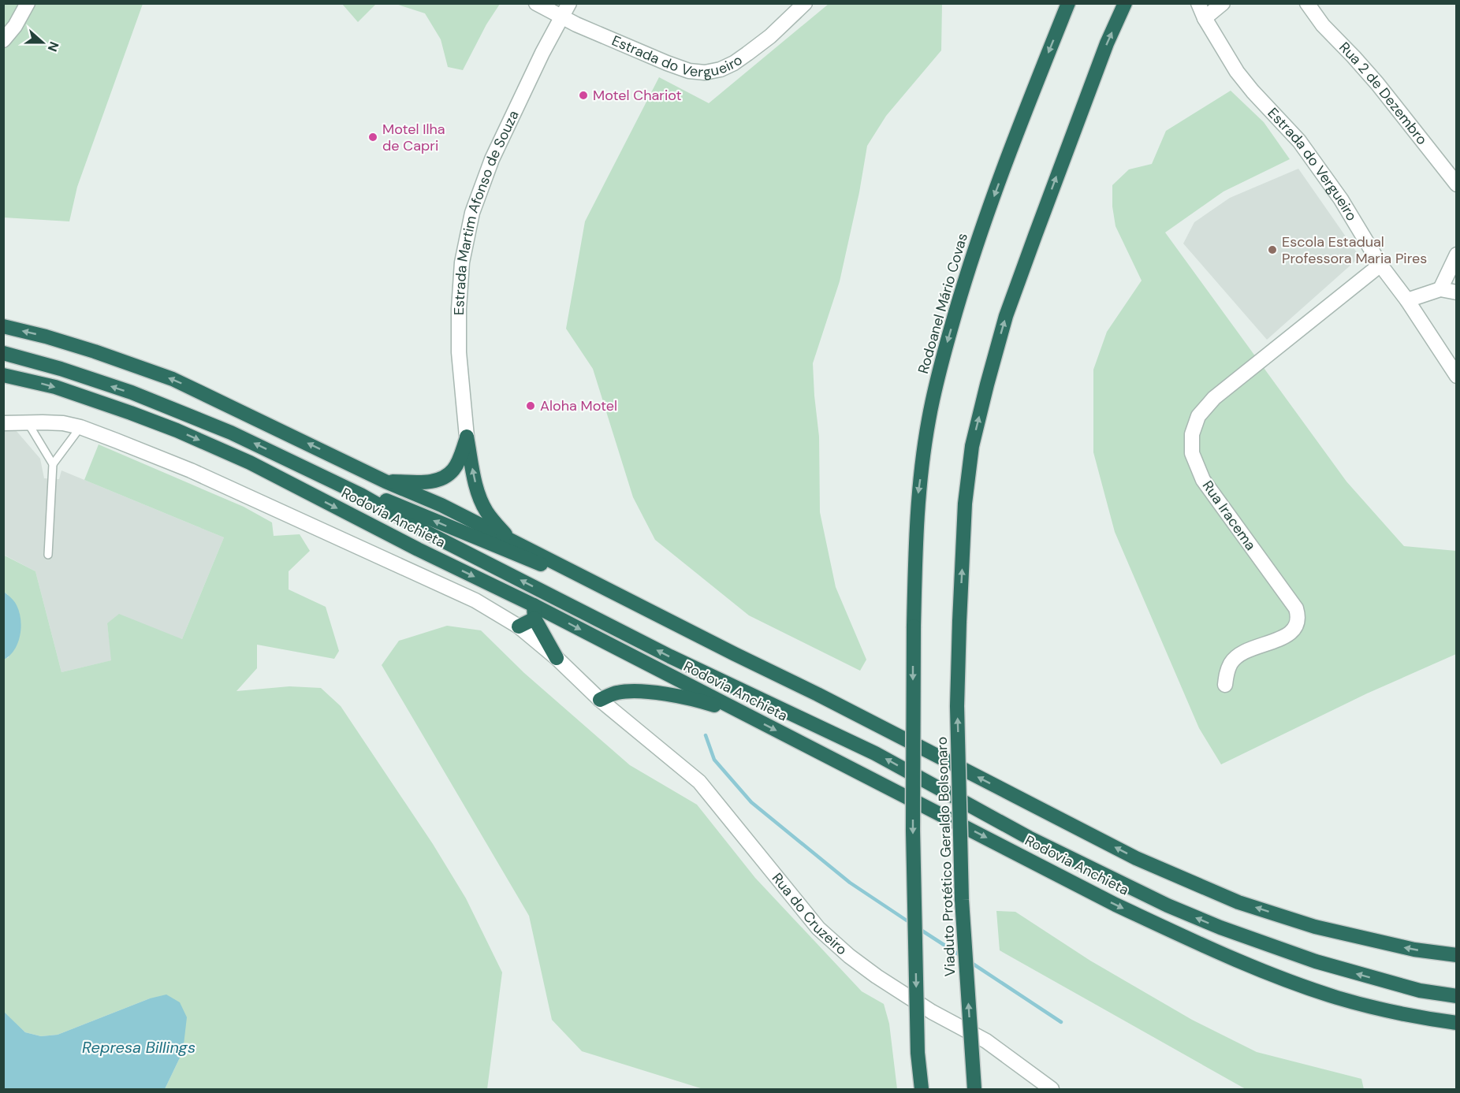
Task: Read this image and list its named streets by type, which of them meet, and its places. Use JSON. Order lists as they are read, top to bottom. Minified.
{"streets":{"highway":["Rodoanel Mário Covas","Rodovia Anchieta","Viaduto Protético Geraldo Bolsonaro"],"street":["Estrada do Vergueiro","Rua 2 de Dezembro","Estrada Martim Afonso de Souza","Rua Iracema","Rua do Cruzeiro"]},"crossings":[["Estrada do Vergueiro","Estrada Martim Afonso de Souza"],["Estrada do Vergueiro","Rua Iracema"],["Rodoanel Mário Covas","Viaduto Protético Geraldo Bolsonaro"]],"one_way":["Rodoanel Mário Covas"],"water":["Represa Billings"],"places":["Motel Chariot","Motel Ilha de Capri","Escola Estadual Professora Maria Pires","Aloha Motel"],"north":"right"}
